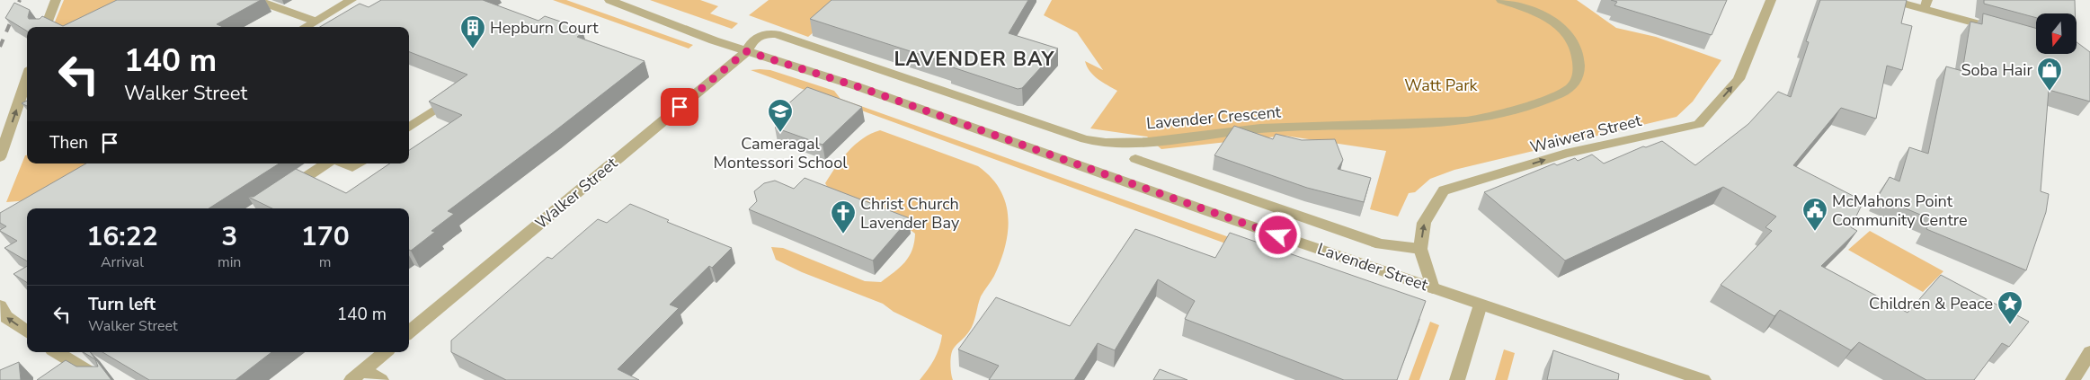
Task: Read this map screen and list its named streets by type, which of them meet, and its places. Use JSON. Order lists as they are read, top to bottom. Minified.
{"streets":{"street":["Lavender Crescent","Waiwera Street","Walker Street","Lavender Street"]},"crossings":[["Lavender Crescent","Walker Street"],["Lavender Crescent","Lavender Street"],["Waiwera Street","Lavender Street"],["Walker Street","Lavender Street"]],"one_way":["Waiwera Street"],"districts":["LAVENDER BAY"],"parks":["Watt Park"],"places":{"building":["Hepburn Court"],"shop":["Soba Hair"],"school or university":["Cameragal Montessori School"],"public building":["McMahons Point Community Centre"],"church":["Christ Church Lavender Bay"],"place":["Children & Peace"]},"north":"bottom","page":{"turn":["140 m","Walker Street"],"then":"Then","eta":["16:22","Arrival","3","min","170","m"],"list":[{"name":"Turn left","note":"Walker Street","value":"140 m"}]}}
